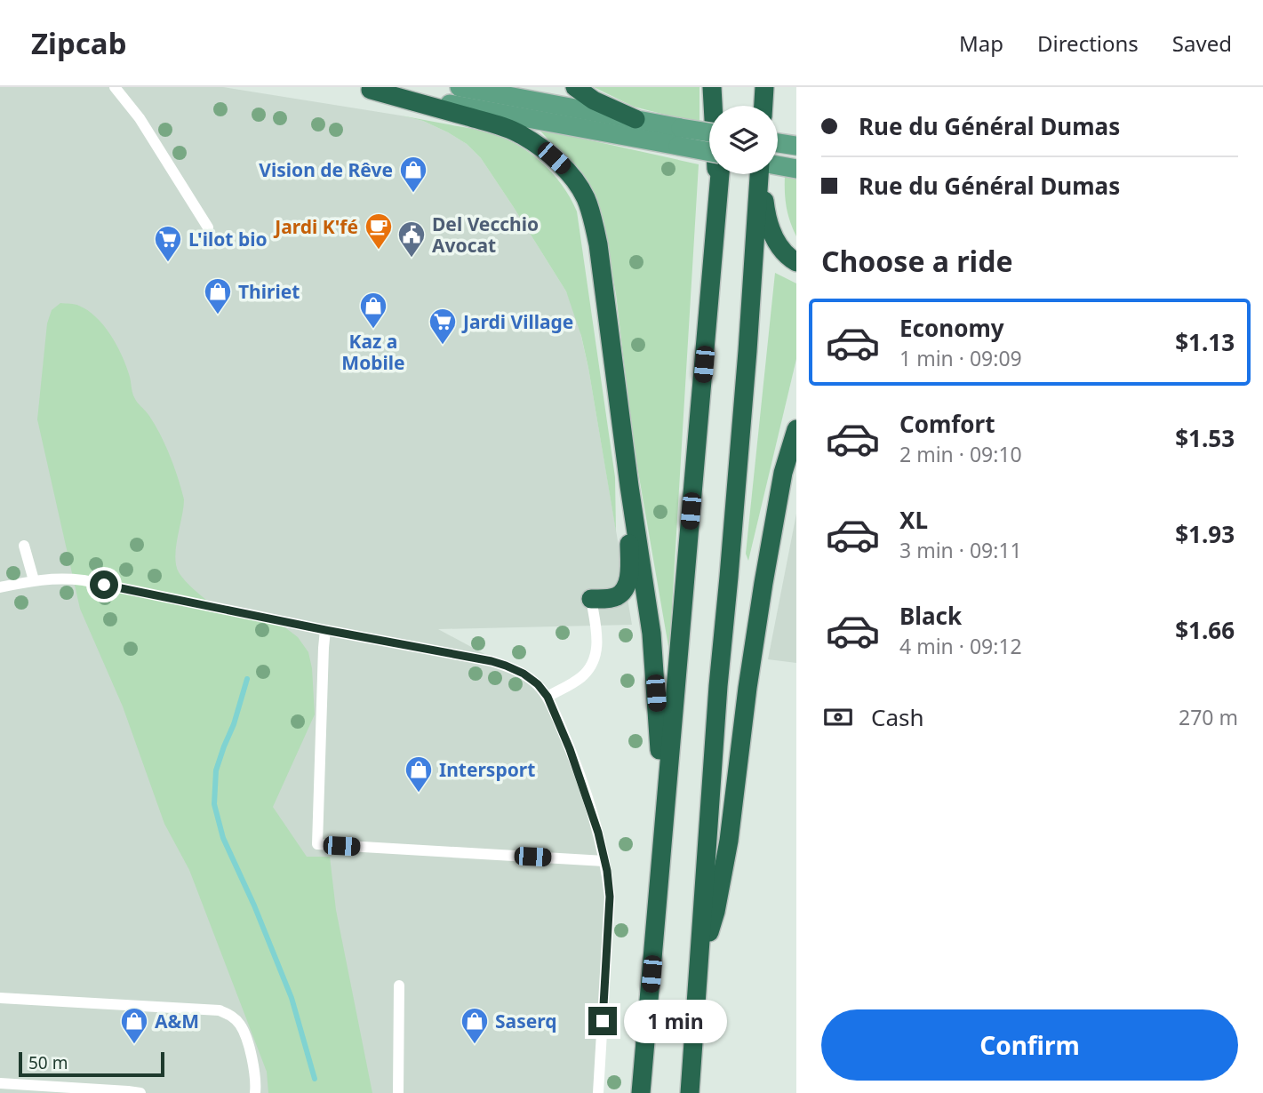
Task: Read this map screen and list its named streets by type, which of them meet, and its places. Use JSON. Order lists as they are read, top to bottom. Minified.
{"places":{"shop":["Vision de Rêve","Thiriet","Kaz a Mobile","Intersport","A&M","Saserq"],"cafe":["Jardi K'fé"],"public building":["Del Vecchio Avocat"],"supermarket":["L'ilot bio","Jardi Village"]},"scale_bar":"50 m","page":{"header":"Zipcab","nav":["Map","Directions","Saved"],"banner":["Rue du Général Dumas","Rue du Général Dumas"],"heading":"Choose a ride","list":[{"name":"Economy","note":"1 min · 09:09","value":"$1.13"},{"name":"Comfort","note":"2 min · 09:10","value":"$1.53"},{"name":"XL","note":"3 min · 09:11","value":"$1.93"},{"name":"Black","note":"4 min · 09:12","value":"$1.66"}],"pay":["Cash","270 m"],"buttons":"Confirm","bubble":"1 min","scale":"50 m"}}
